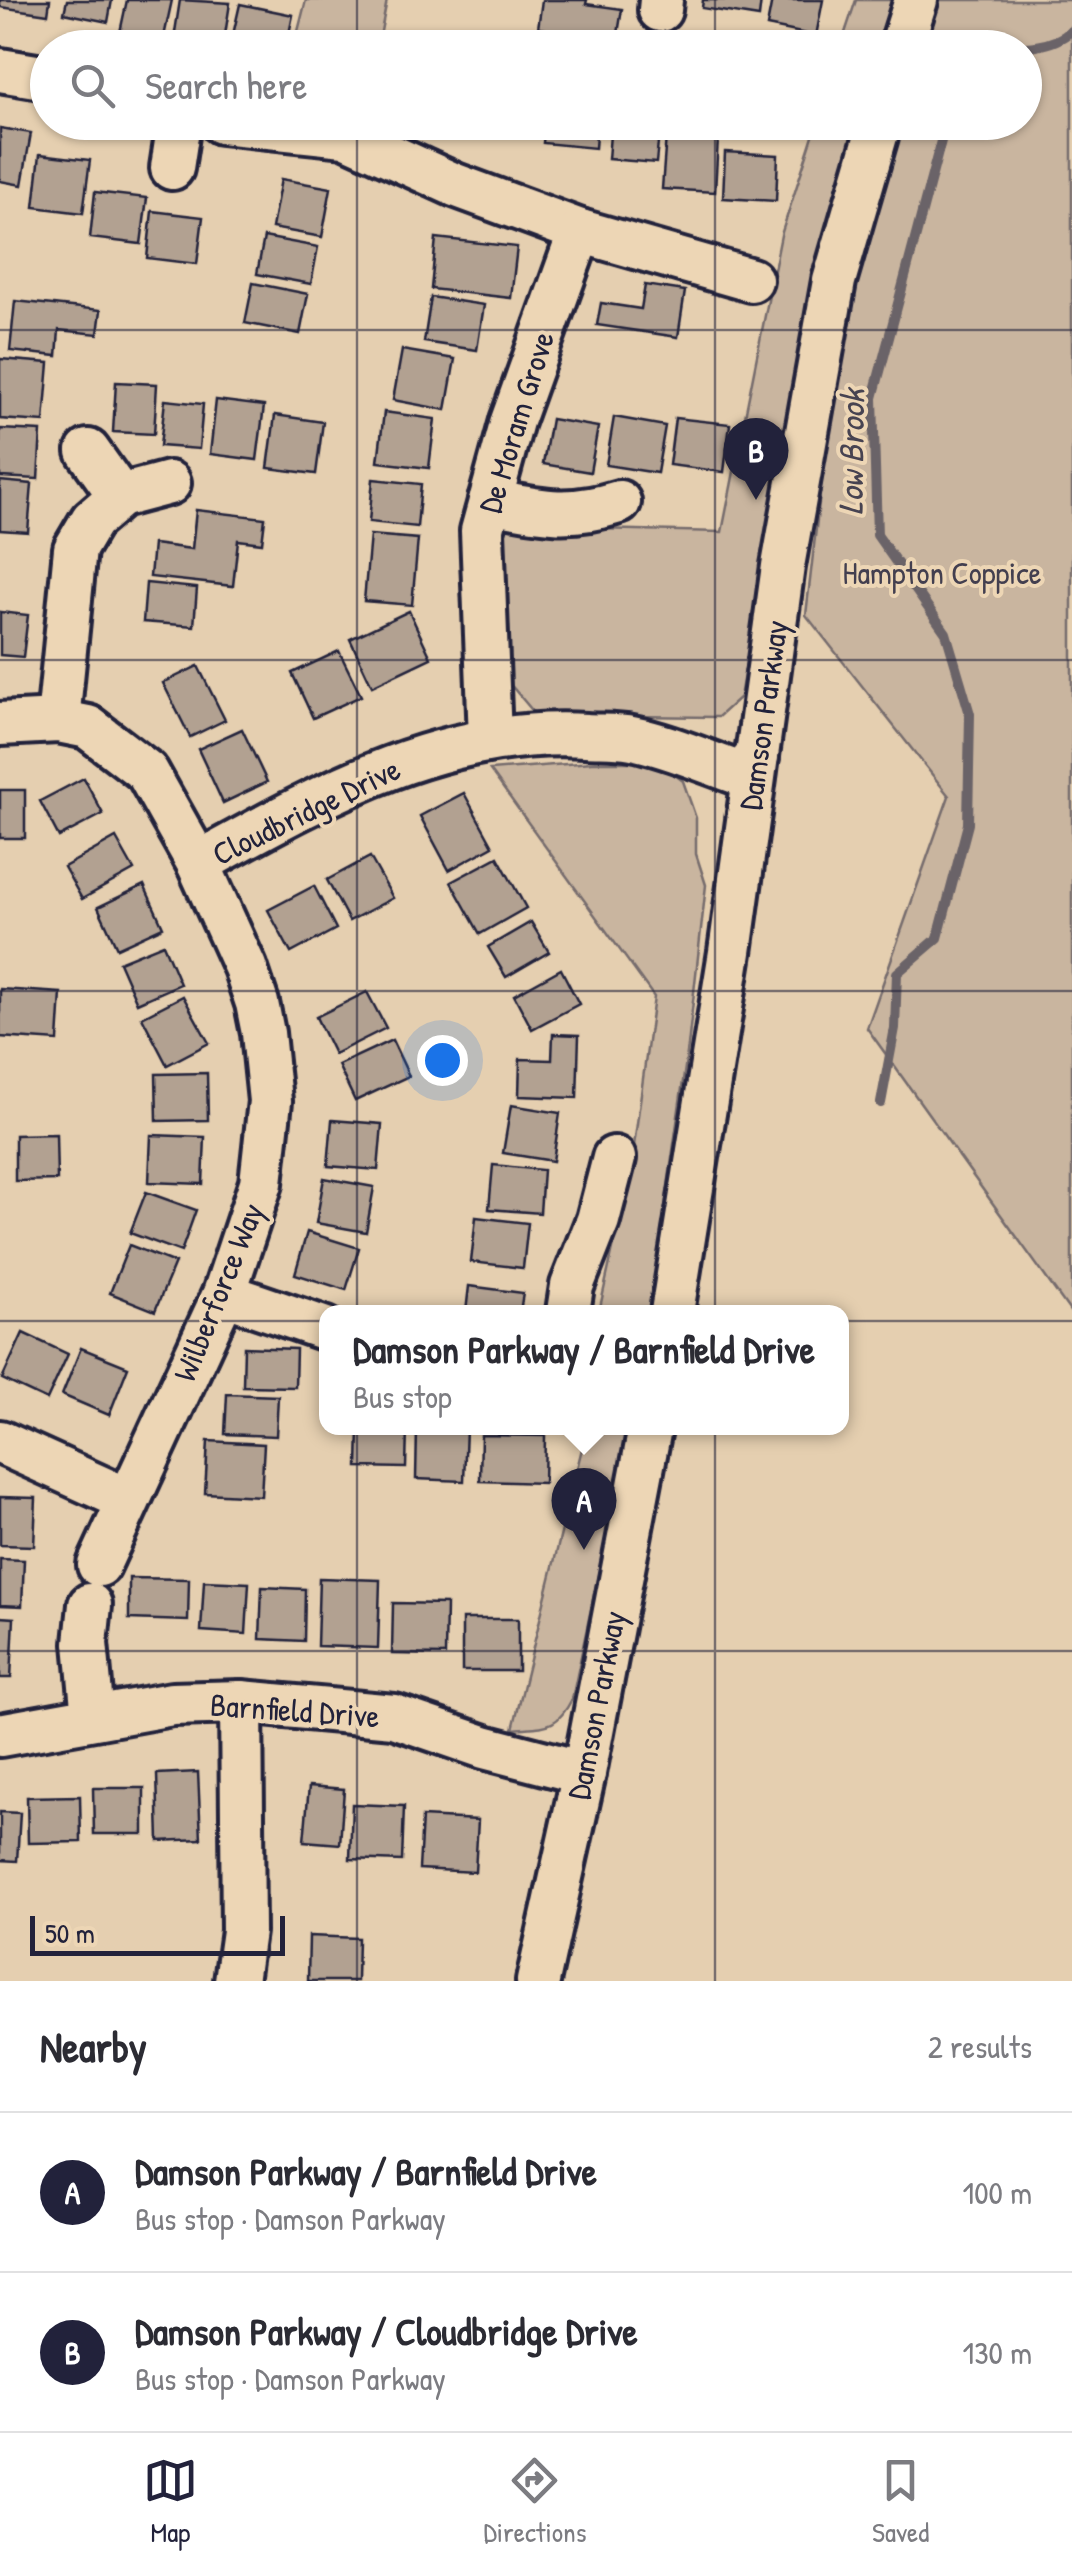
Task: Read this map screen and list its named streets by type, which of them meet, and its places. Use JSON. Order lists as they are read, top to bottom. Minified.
{"streets":{"street":["De Moram Grove","Damson Parkway","Cloudbridge Drive","Wilberforce Way","Barnfield Drive"]},"crossings":[["De Moram Grove","Cloudbridge Drive"],["Damson Parkway","Cloudbridge Drive"],["Damson Parkway","Barnfield Drive"],["Cloudbridge Drive","Wilberforce Way"],["Wilberforce Way","Barnfield Drive"]],"water":["Low Brook"],"parks":["Hampton Coppice"],"scale_bar":"50 m","page":{"search":"Search here","pins":["B","A"],"popup":["Damson Parkway / Barnfield Drive","Bus stop"],"scale":"50 m","heading":["Nearby","2 results"],"list":[{"mark":"A","name":"Damson Parkway / Barnfield Drive","note":"Bus stop · Damson Parkway","value":"100 m"},{"mark":"B","name":"Damson Parkway / Cloudbridge Drive","note":"Bus stop · Damson Parkway","value":"130 m"}],"nav":["Map","Directions","Saved"]}}
